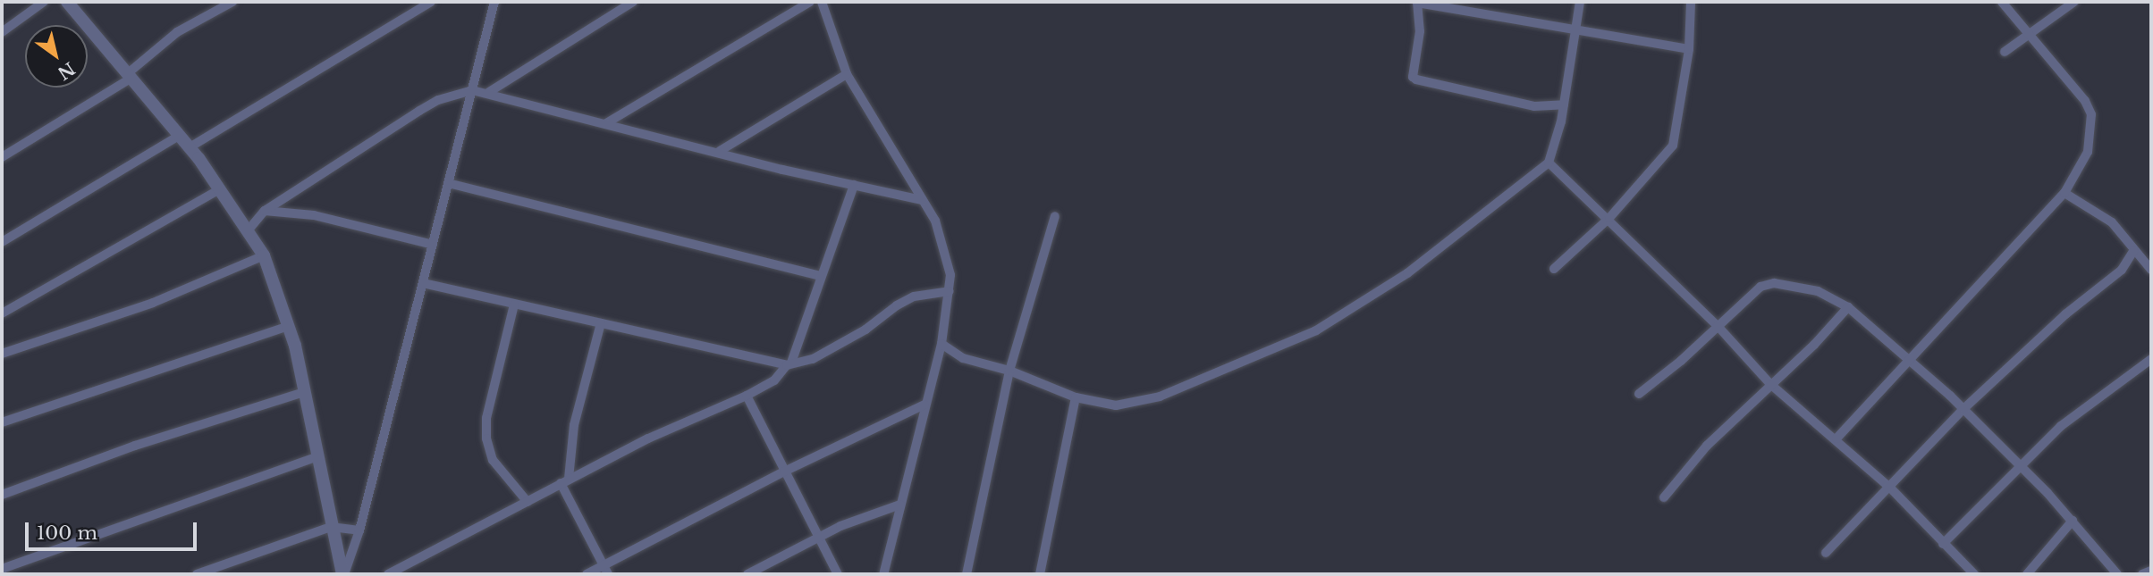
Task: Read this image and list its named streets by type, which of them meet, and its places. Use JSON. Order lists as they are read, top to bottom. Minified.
{"scale_bar":"100 m","north":"bottom right"}
